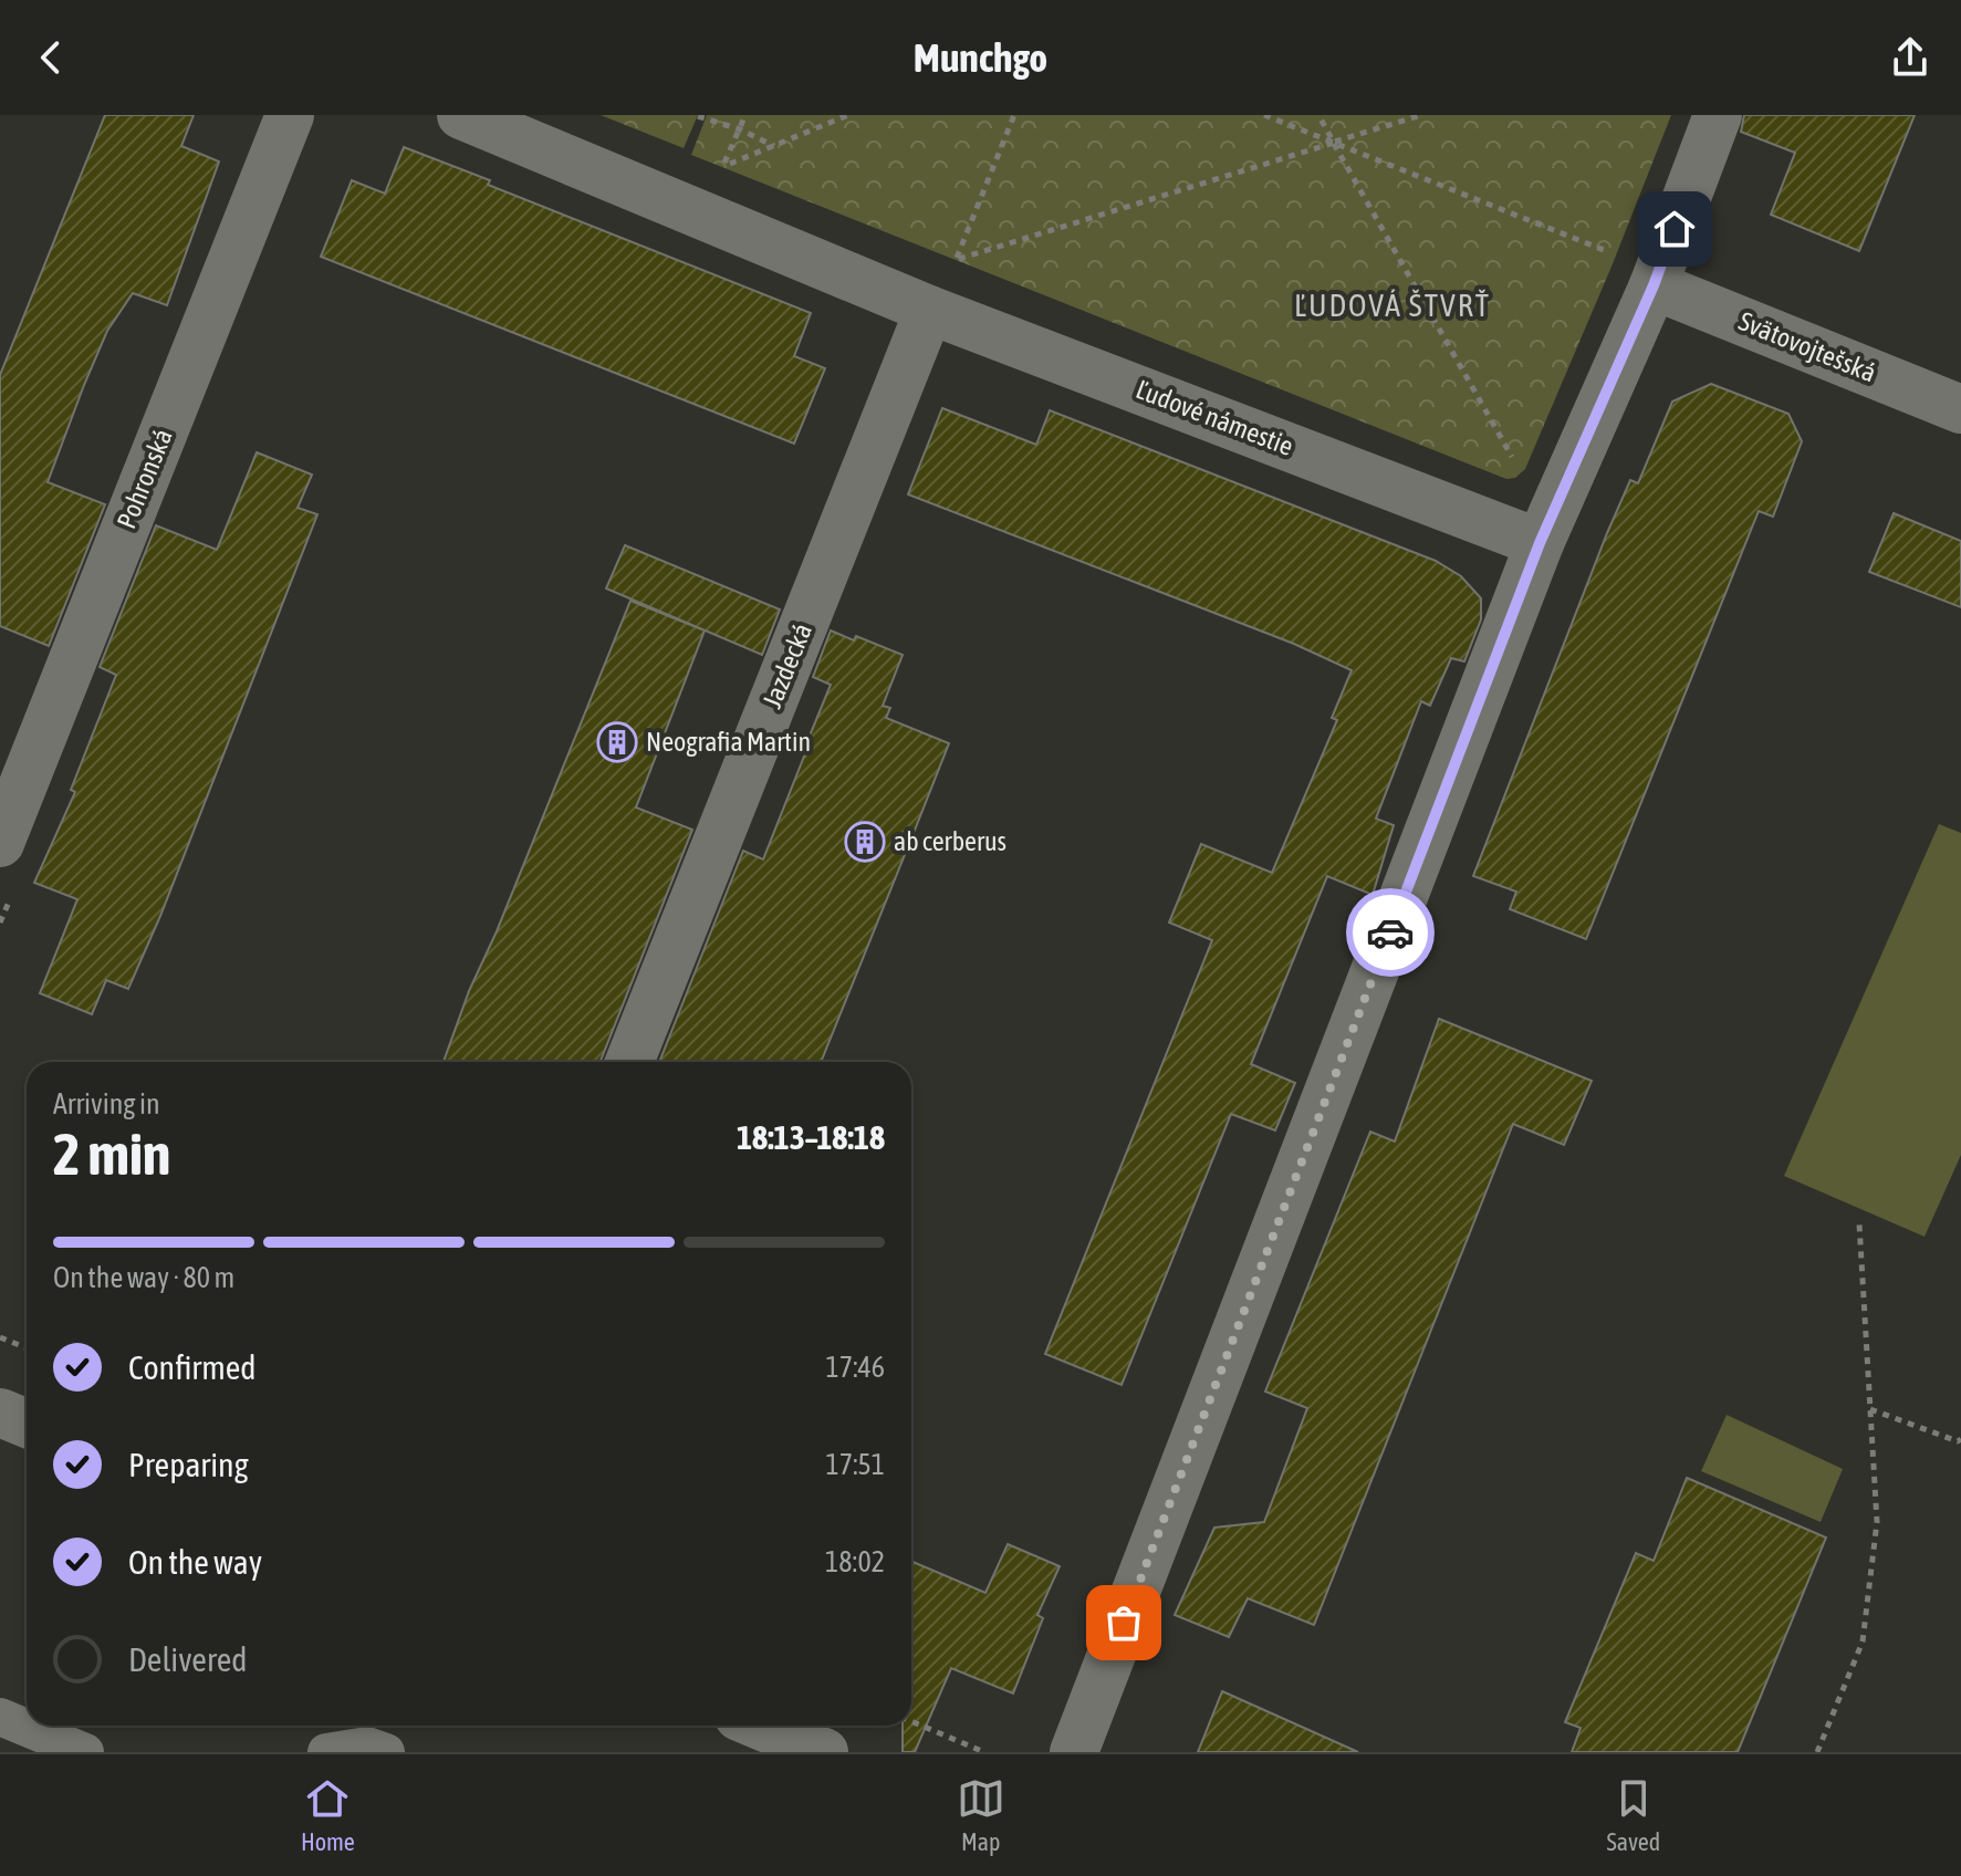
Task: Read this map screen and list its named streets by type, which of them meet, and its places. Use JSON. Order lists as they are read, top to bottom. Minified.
{"streets":{"street":["Svätovojtešská","Ľudové námestie","Pohronská","Jazdecká"]},"crossings":[["Ľudové námestie","Jazdecká"]],"districts":["ĽUDOVÁ ŠTVRŤ"],"places":{"building":["Neografia Martin","ab cerberus"]},"page":{"header":"Munchgo","heading":["2 min","Arriving in","18:13–18:18"],"bar":"On the way · 80 m","list":[["Confirmed","17:46"],["Preparing","17:51"],["On the way","18:02"],"Delivered"],"tabs":["Home","Map","Saved"]}}
